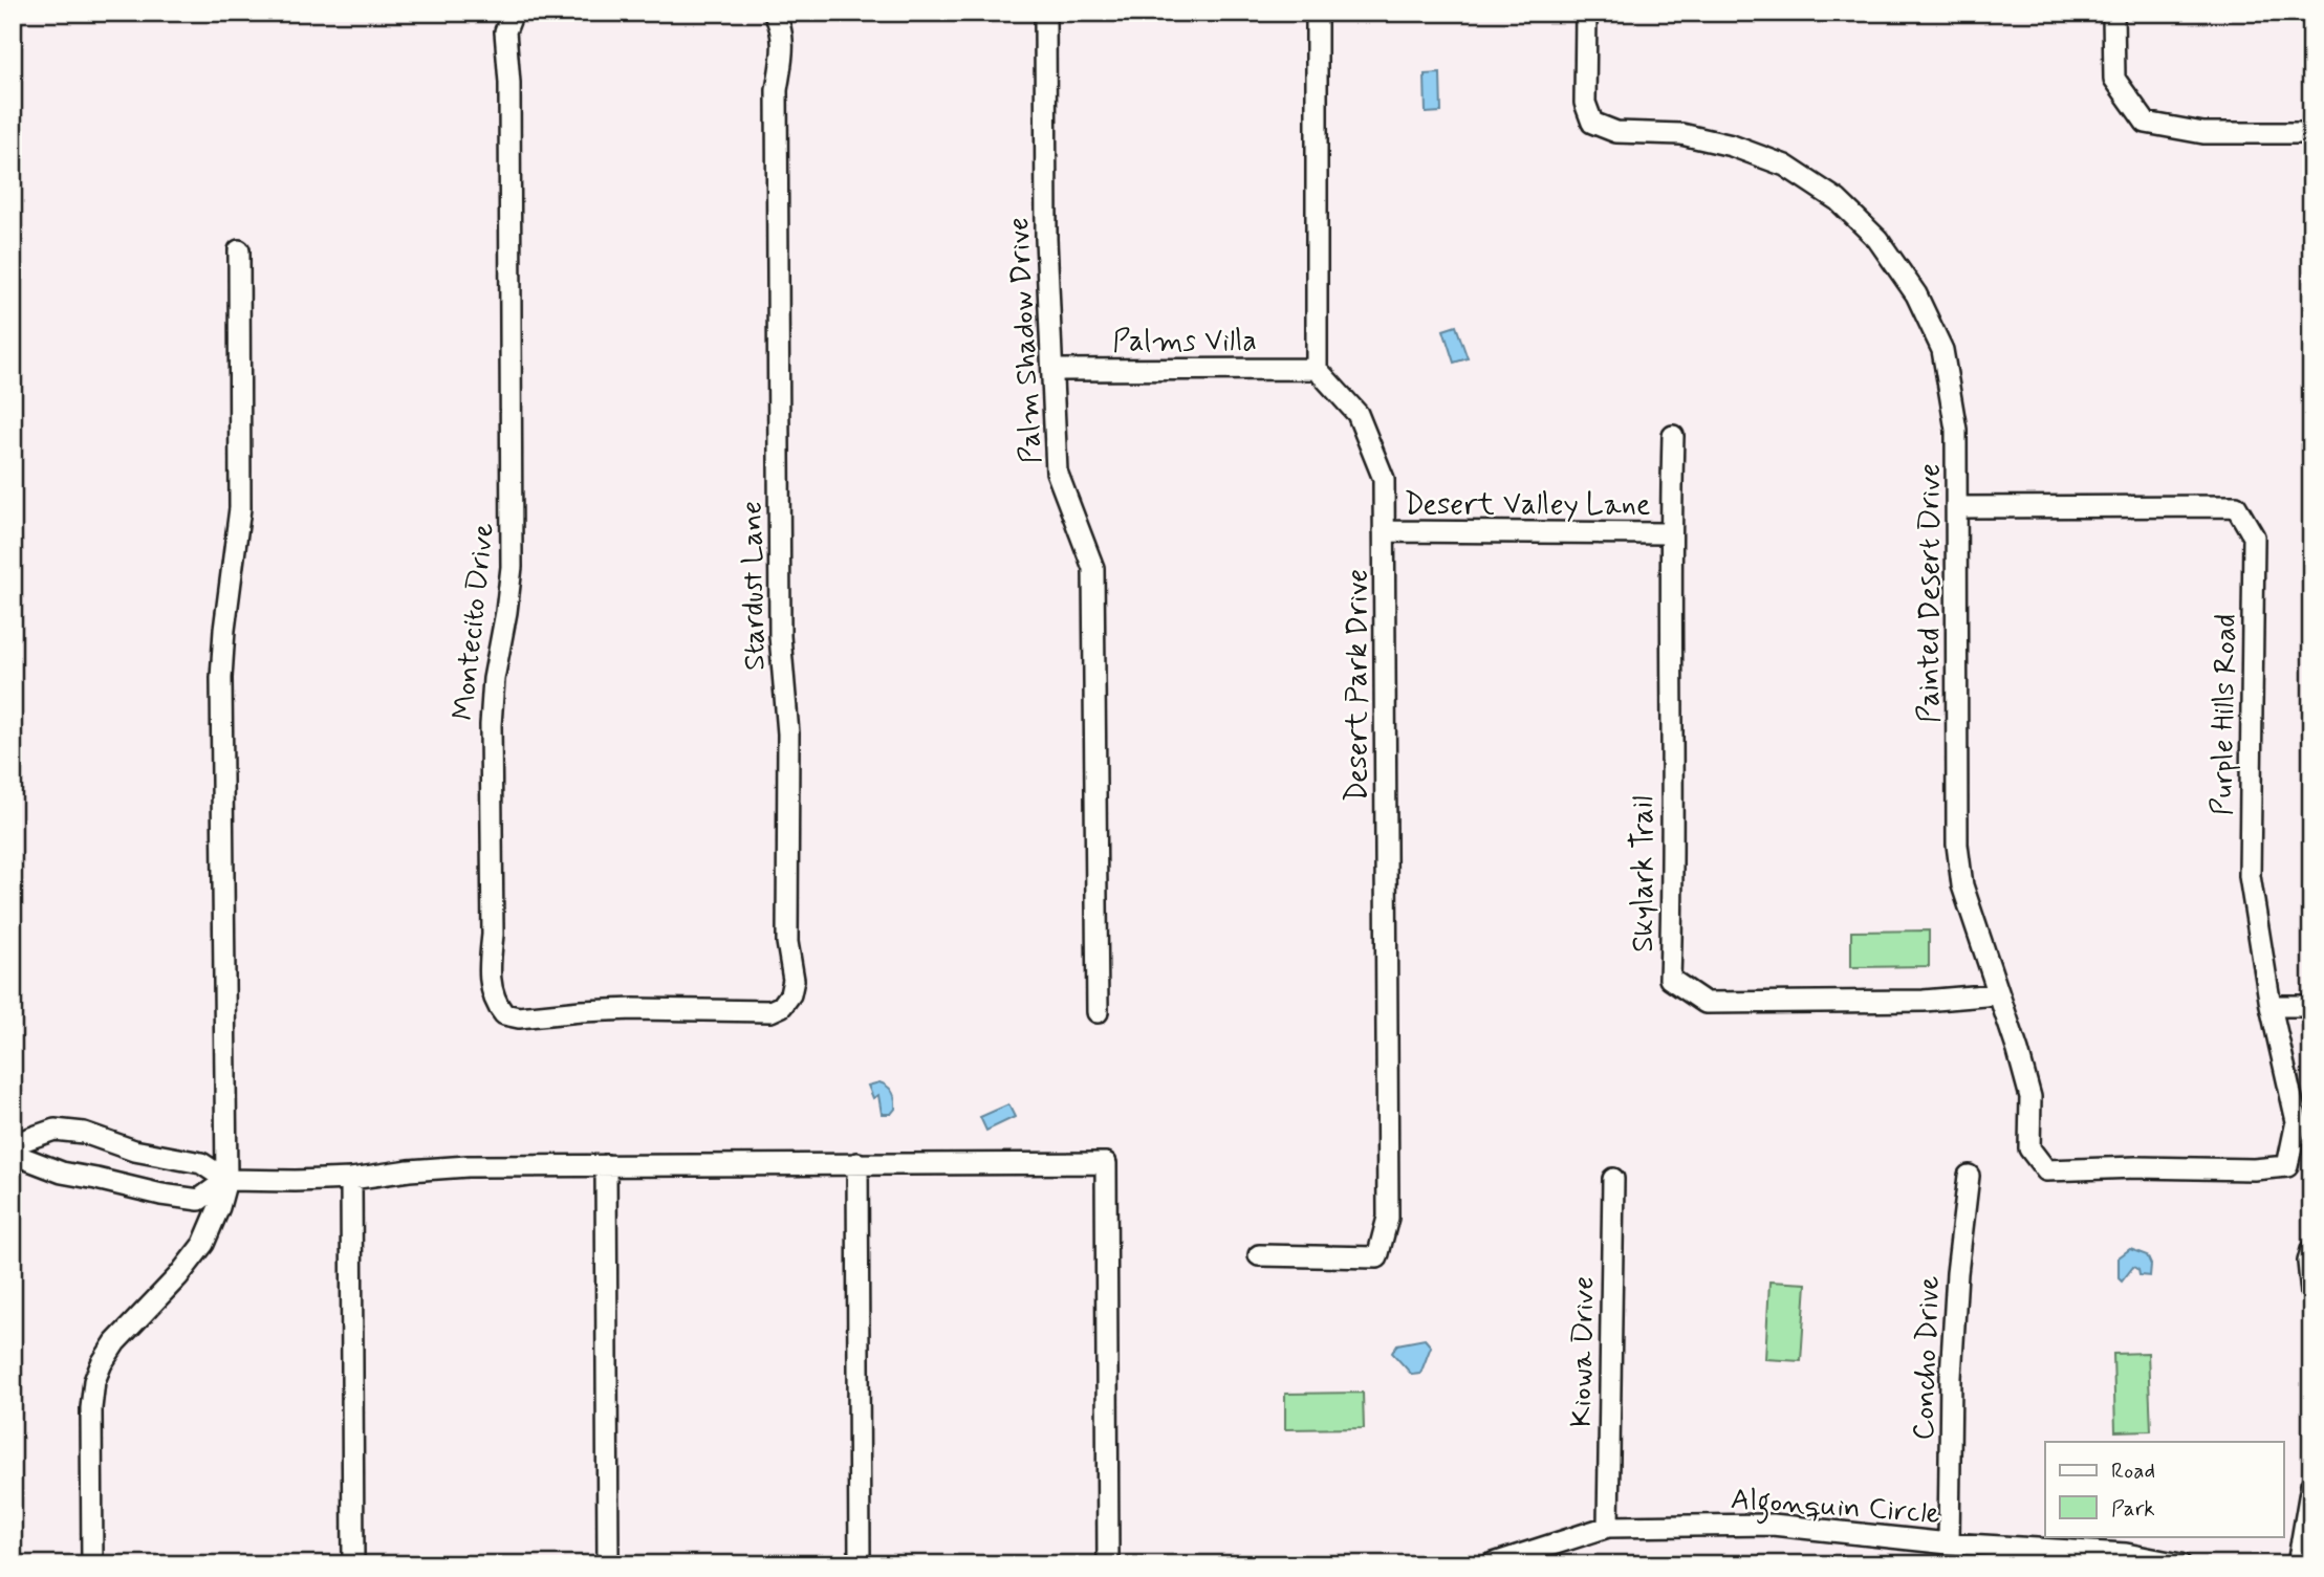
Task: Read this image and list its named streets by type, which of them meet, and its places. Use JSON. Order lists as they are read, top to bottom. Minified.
{"streets":{"street":["Palms Villa","Palm Shadow Drive","Desert Valley Lane","Stardust Lane","Painted Desert Drive","Montecito Drive","Desert Park Drive","Purple Hills Road","Skylark Trail","Kiowa Drive","Concho Drive","Algonquin Circle"]},"crossings":[["Palms Villa","Palm Shadow Drive"],["Palms Villa","Desert Park Drive"],["Desert Valley Lane","Desert Park Drive"],["Desert Valley Lane","Skylark Trail"],["Stardust Lane","Montecito Drive"],["Painted Desert Drive","Purple Hills Road"],["Painted Desert Drive","Skylark Trail"],["Kiowa Drive","Algonquin Circle"],["Concho Drive","Algonquin Circle"]],"legend":["Road","Park"]}
